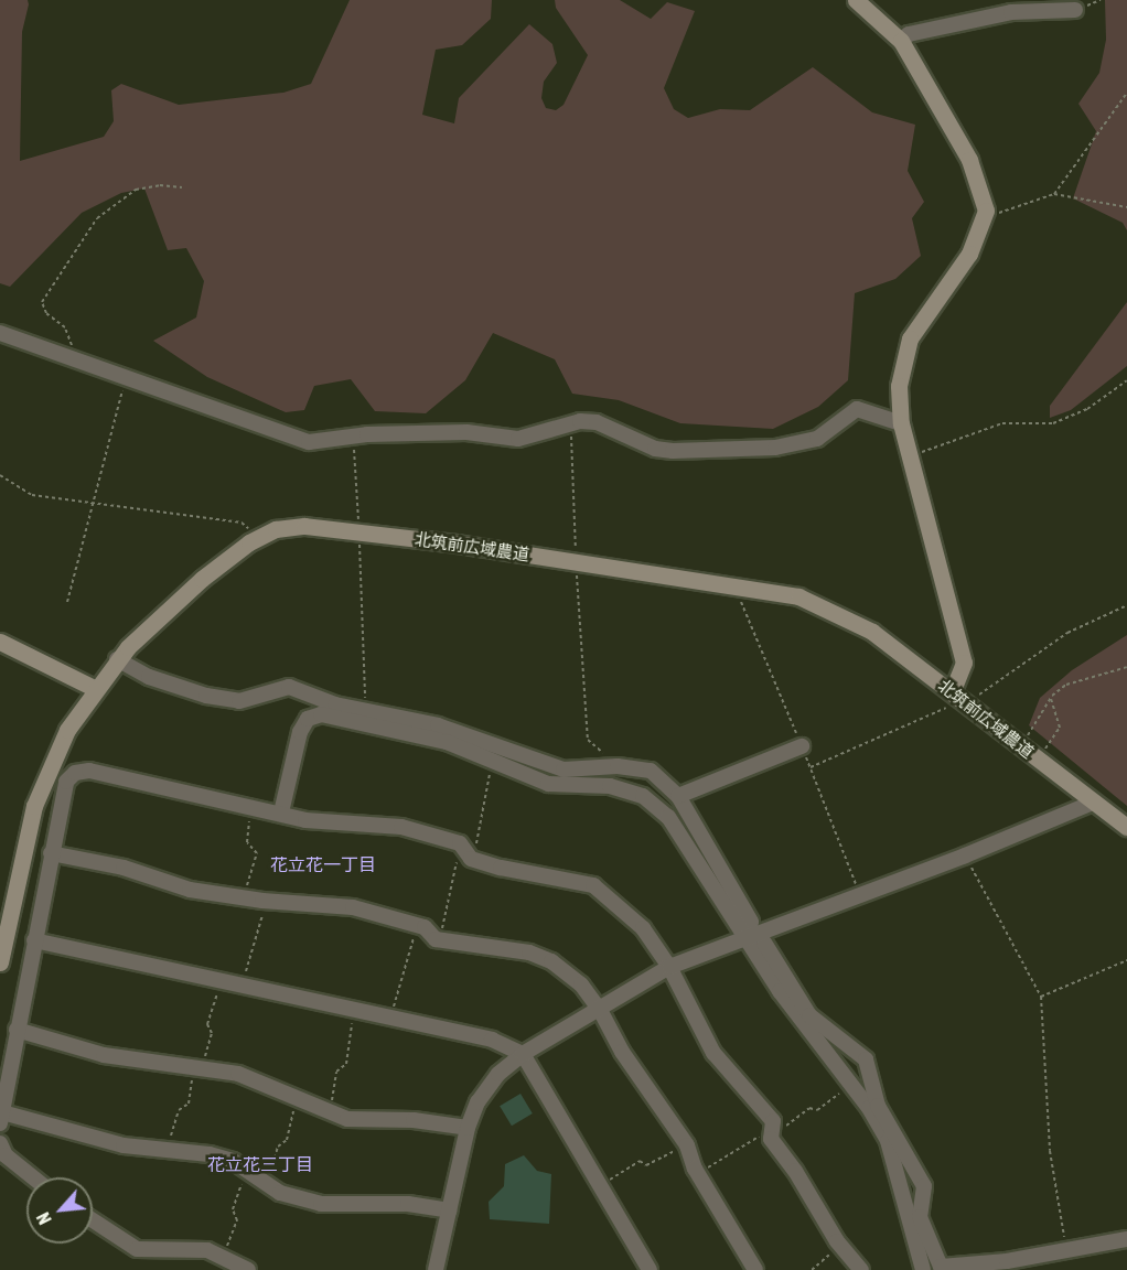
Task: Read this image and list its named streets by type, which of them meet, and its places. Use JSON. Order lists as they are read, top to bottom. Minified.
{"streets":{"street":["北筑前広域農道"]},"districts":["花立花一丁目","花立花三丁目"],"north":"bottom left"}
